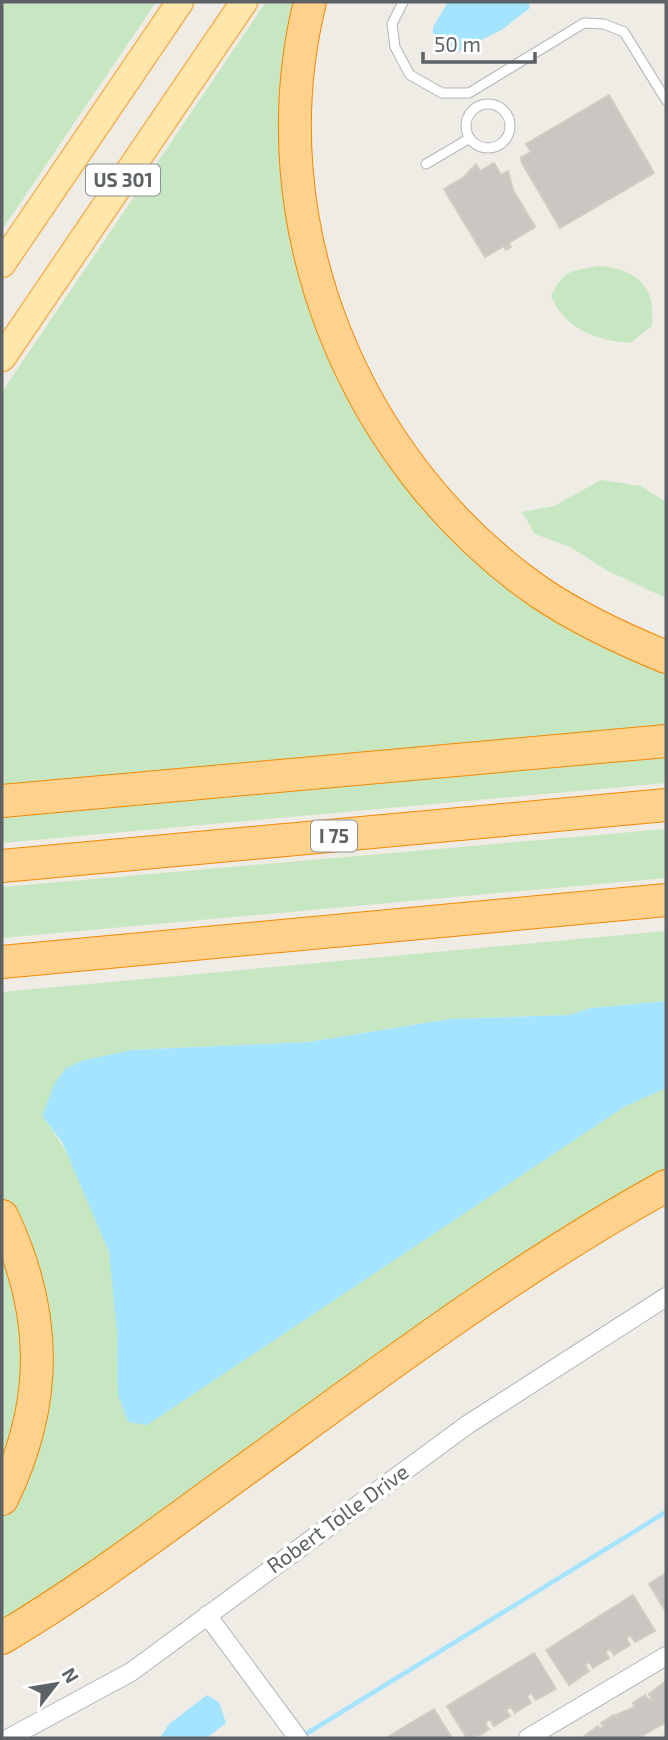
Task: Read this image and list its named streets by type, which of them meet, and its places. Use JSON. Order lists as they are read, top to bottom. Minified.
{"streets":{"highway":["I 75"],"main road":["US 301"],"street":["Robert Tolle Drive"]},"scale_bar":"50 m","north":"top right"}
